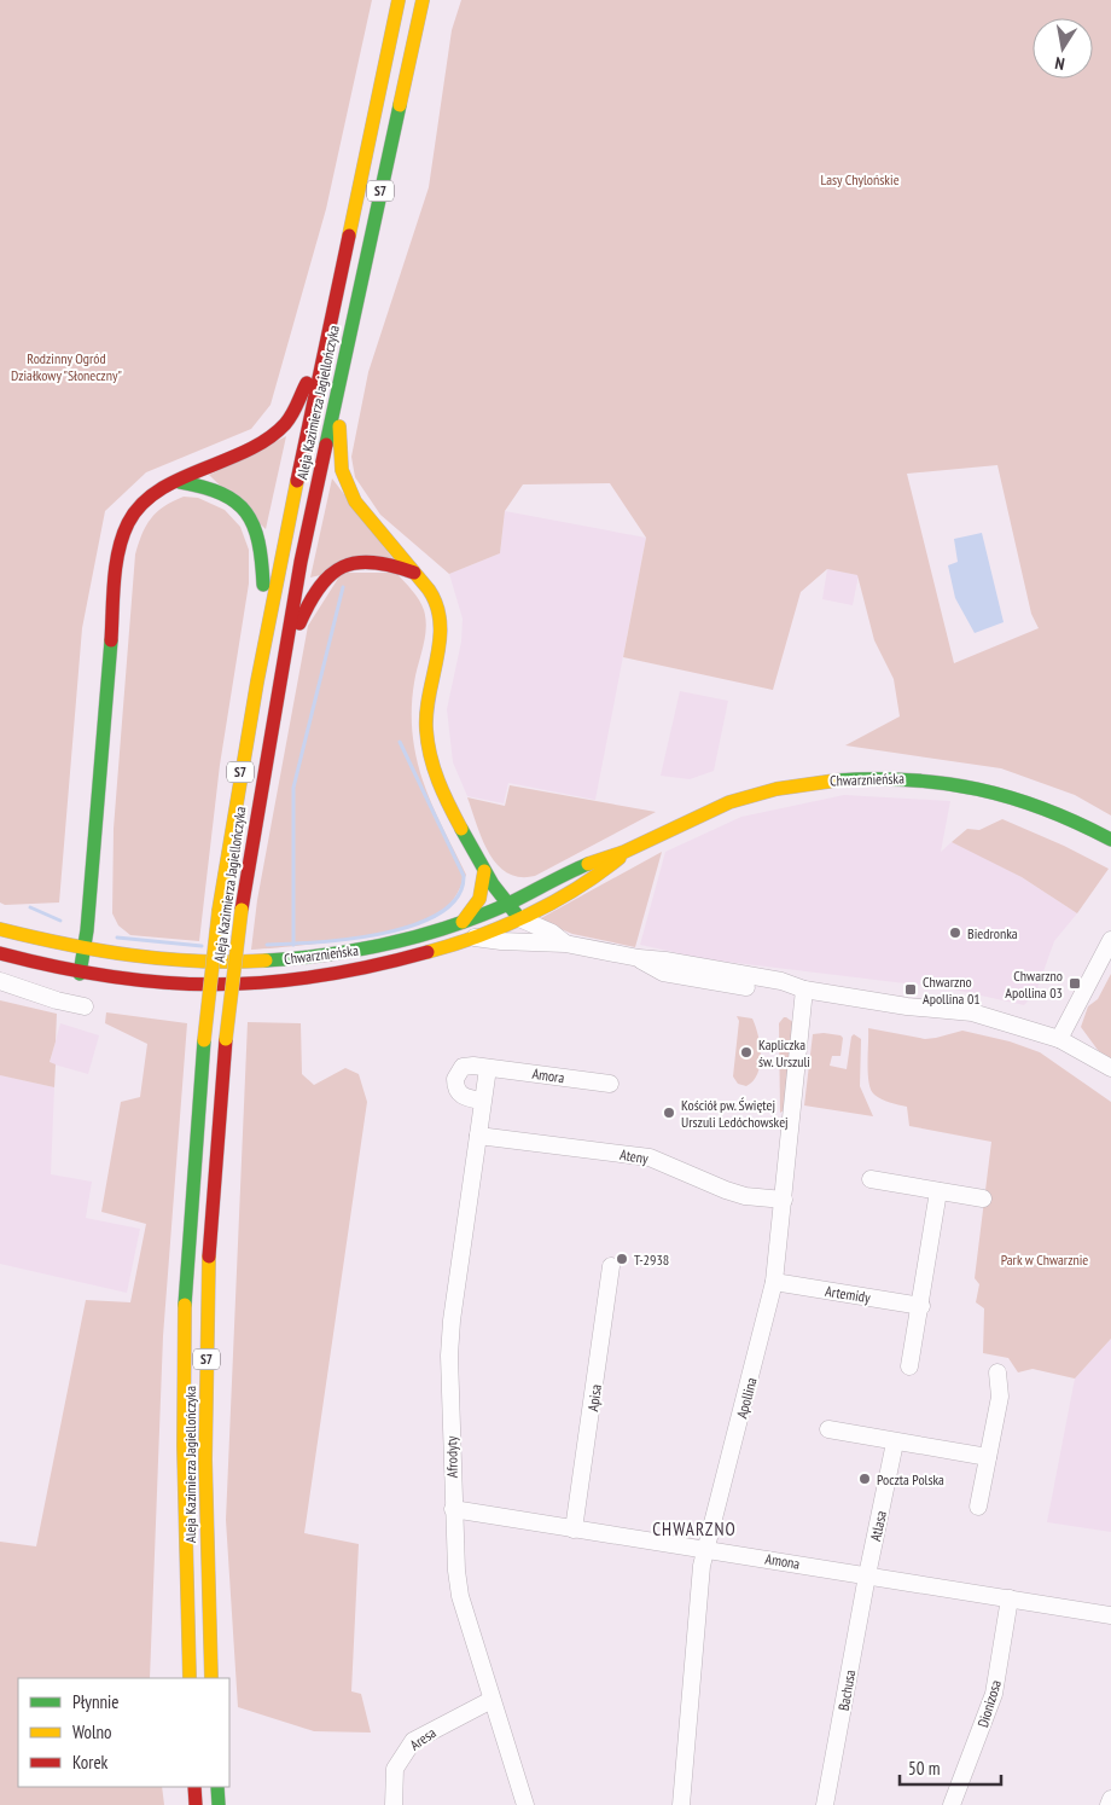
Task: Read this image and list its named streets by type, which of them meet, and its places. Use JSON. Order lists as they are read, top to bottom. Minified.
{"streets":{"main road":["S7","Aleja Kazimierza Jagiellończyka","Chwarznieńska"],"street":["Amora","Ateny","Artemidy","Apisa","Apollina","Afrodyty","Atlasa","Amona","Bachusa","Dionizosa","Aresa"]},"crossings":[["Chwarznieńska","Apollina"],["Amora","Afrodyty"],["Ateny","Apollina"],["Ateny","Afrodyty"],["Artemidy","Apollina"],["Apisa","Amona"],["Apollina","Amona"],["Afrodyty","Amona"],["Afrodyty","Aresa"],["Atlasa","Amona"],["Atlasa","Bachusa"],["Amona","Bachusa"],["Amona","Dionizosa"]],"districts":["CHWARZNO"],"parks":["Lasy Chylońskie","Rodzinny Ogród Działkowy \"Słoneczny\"","Park w Chwarznie"],"places":{"other":["Biedronka","Kapliczka św. Urszuli","Kościół pw. Świętej Urszuli Ledóchowskej","T-2938","Poczta Polska"],"transit":["Chwarzno Apollina 03","Chwarzno Apollina 01"]},"legend":["Płynnie","Wolno","Korek"],"scale_bar":"50 m","north":"bottom"}
